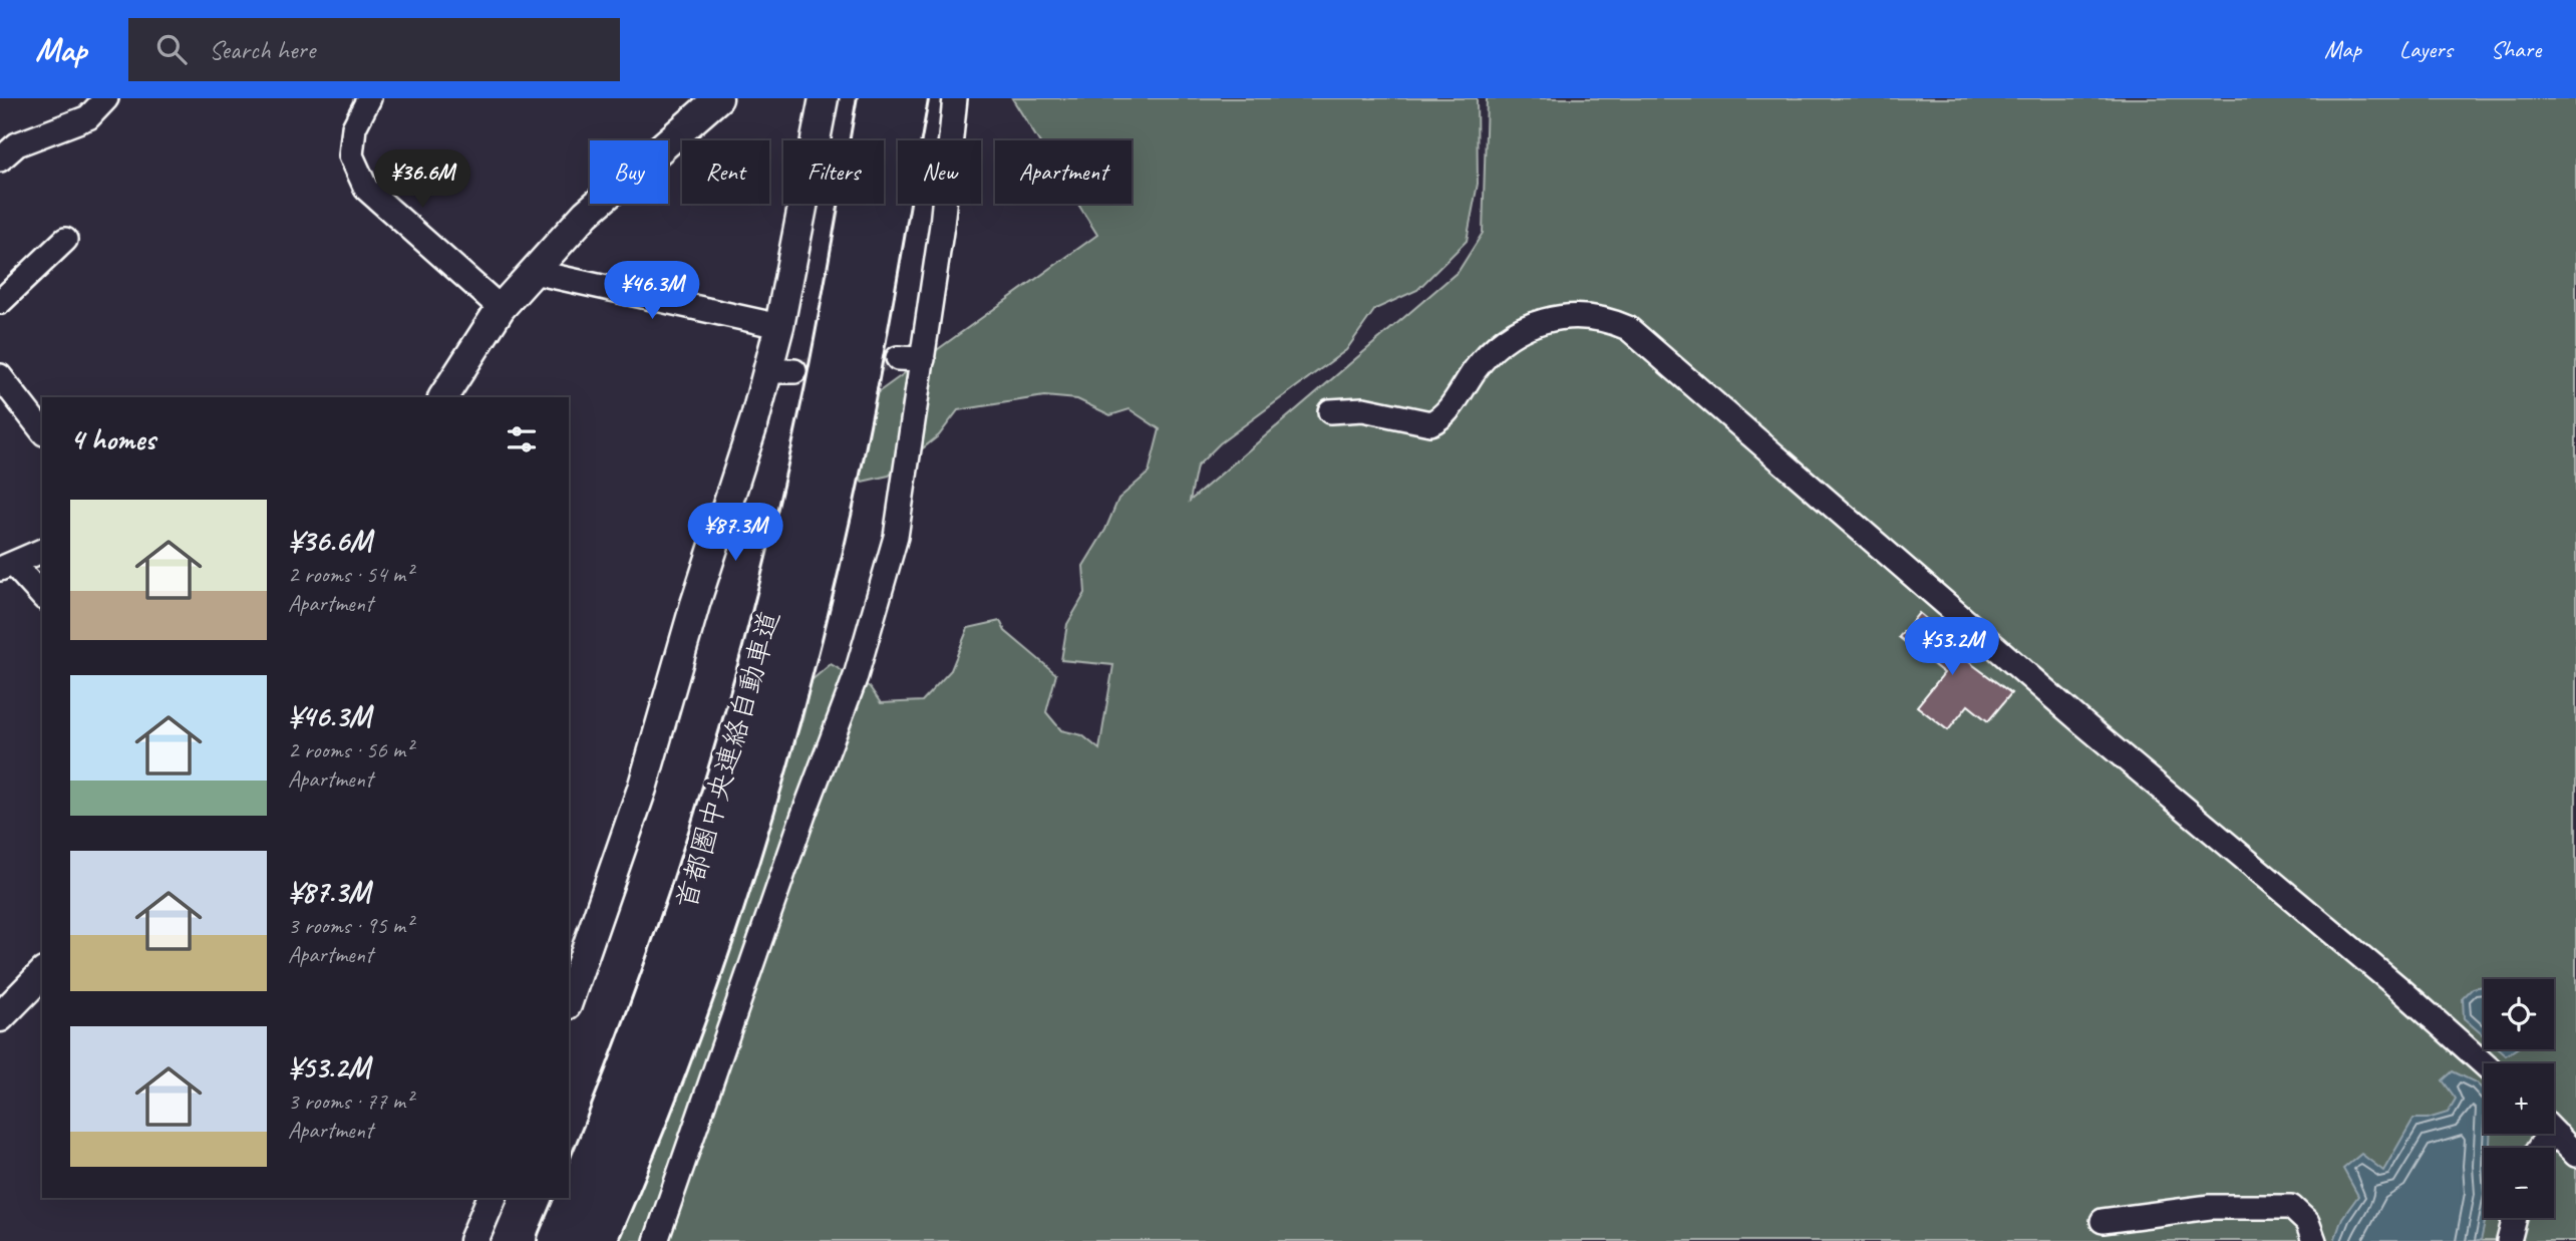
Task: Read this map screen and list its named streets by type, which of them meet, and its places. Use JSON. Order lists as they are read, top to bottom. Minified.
{"streets":{"highway":["首都圏中央連絡自動車道"]},"page":{"header":"Map","search":"Search here","nav":["Map","Layers","Share"],"chip":["Buy","Rent","Filters","New","Apartment"],"price":["¥36.6M","¥46.3M","¥87.3M","¥53.2M"],"heading":"4 homes","list":[{"name":"¥36.6M","note":"2 rooms · 54 m² · Apartment"},{"name":"¥46.3M","note":"2 rooms · 56 m² · Apartment"},{"name":"¥87.3M","note":"3 rooms · 95 m² · Apartment"},{"name":"¥53.2M","note":"3 rooms · 77 m² · Apartment"}],"map_buttons":["+","−"]}}
